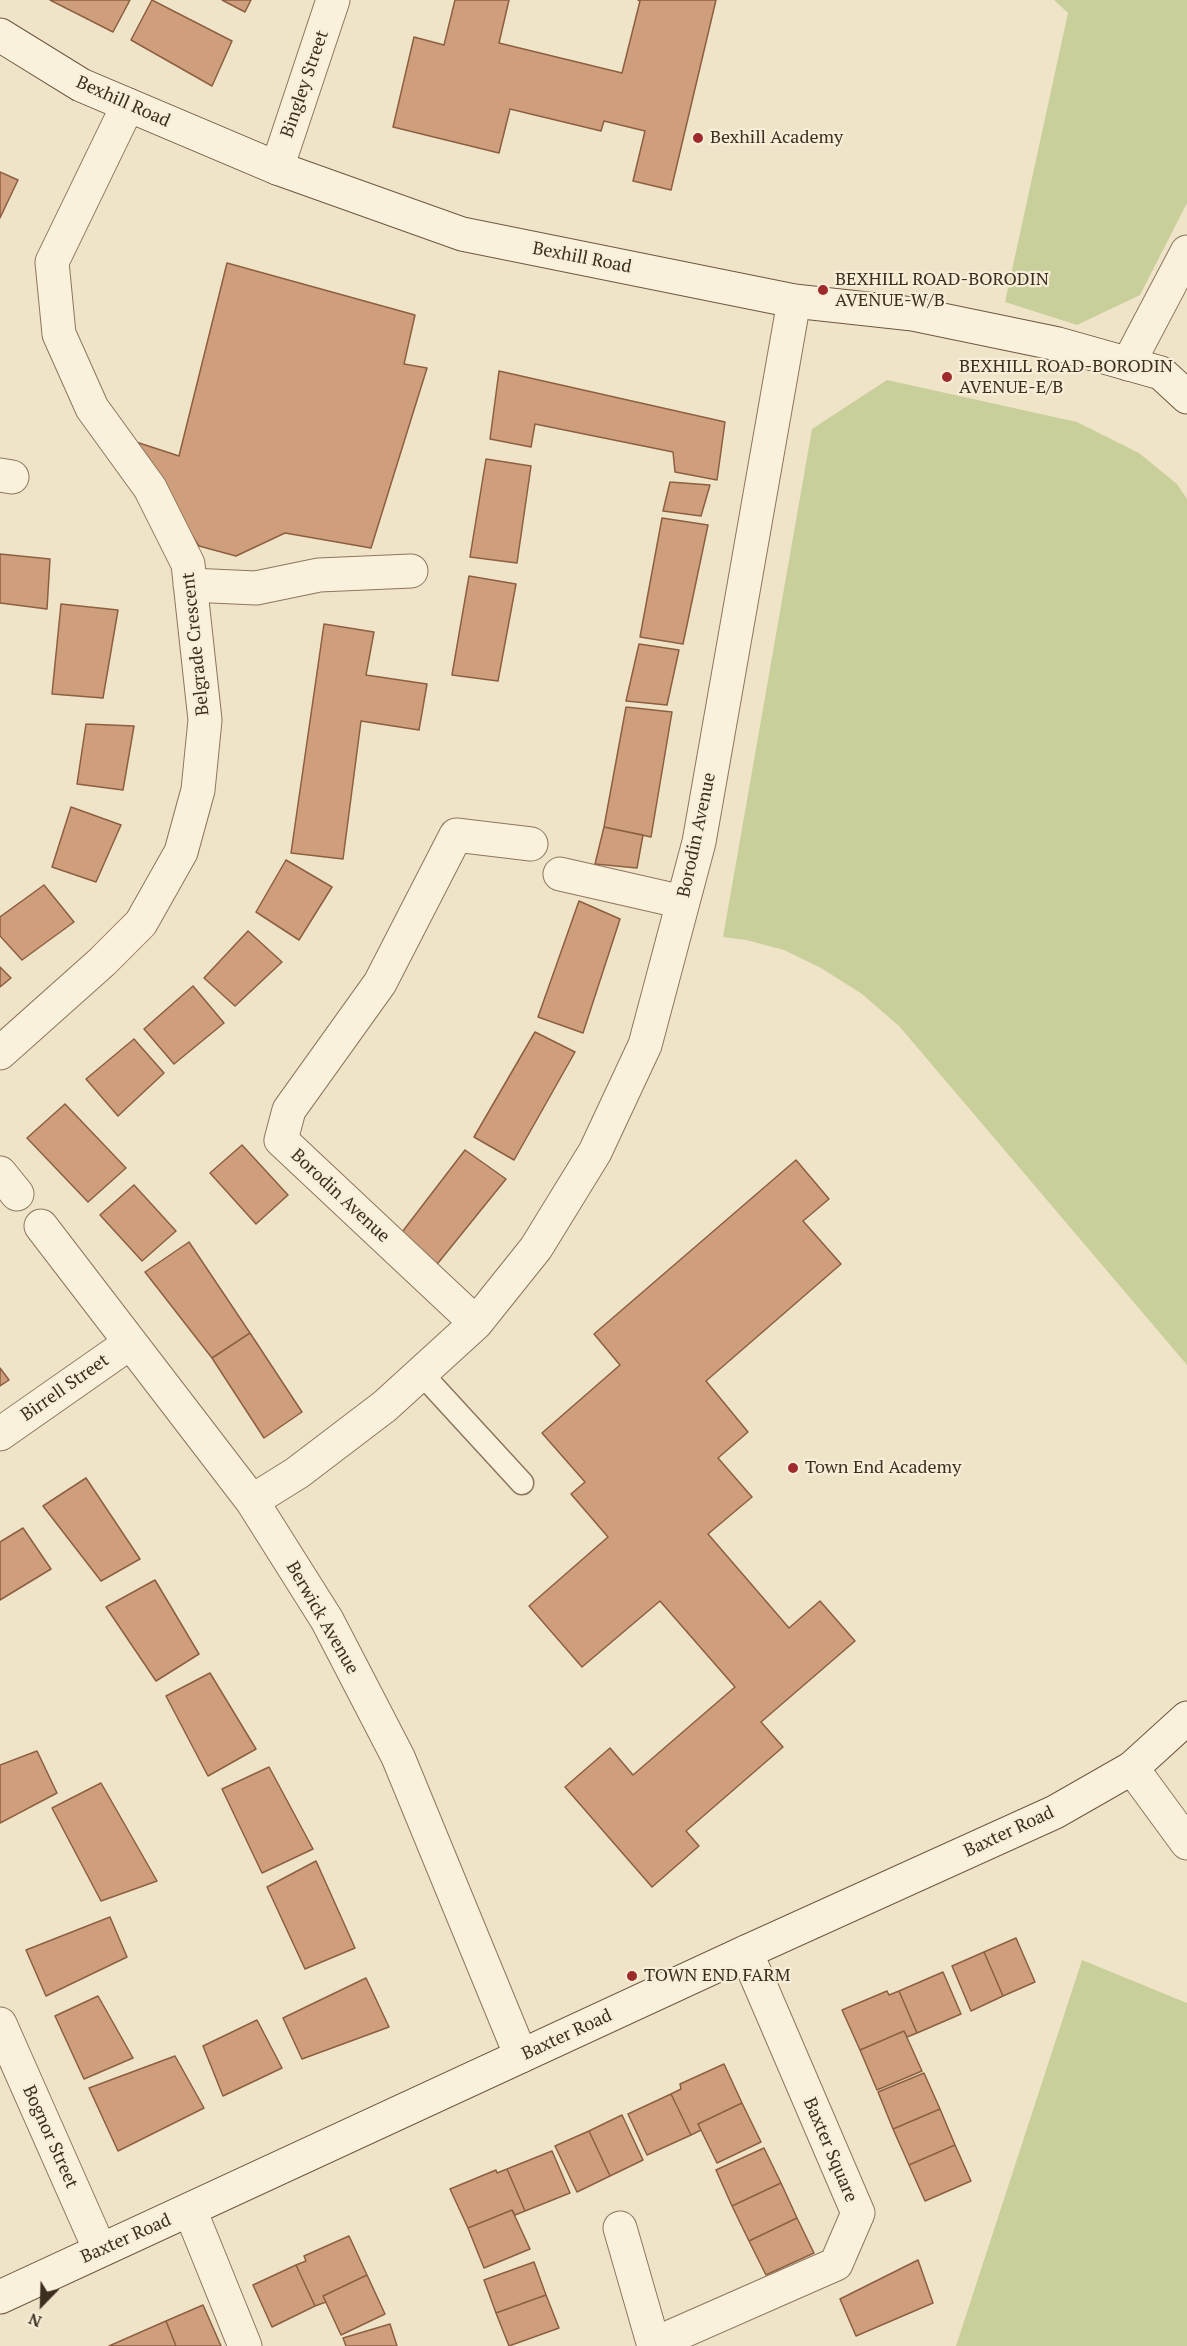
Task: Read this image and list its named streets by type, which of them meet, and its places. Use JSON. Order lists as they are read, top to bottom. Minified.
{"streets":{"street":["Bingley Street","Bexhill Road","Belgrade Crescent","Borodin Avenue","Birrell Street","Berwick Avenue","Baxter Road","Bognor Street","Baxter Square"]},"crossings":[["Bingley Street","Bexhill Road"],["Bexhill Road","Belgrade Crescent"],["Bexhill Road","Borodin Avenue"],["Borodin Avenue","Berwick Avenue"],["Birrell Street","Berwick Avenue"],["Berwick Avenue","Baxter Road"],["Baxter Road","Bognor Street"],["Baxter Road","Baxter Square"]],"places":["Bexhill Academy","BEXHILL ROAD-BORODIN AVENUE-W/B","BEXHILL ROAD-BORODIN AVENUE-E/B","Town End Academy","TOWN END FARM"],"north":"bottom left"}
